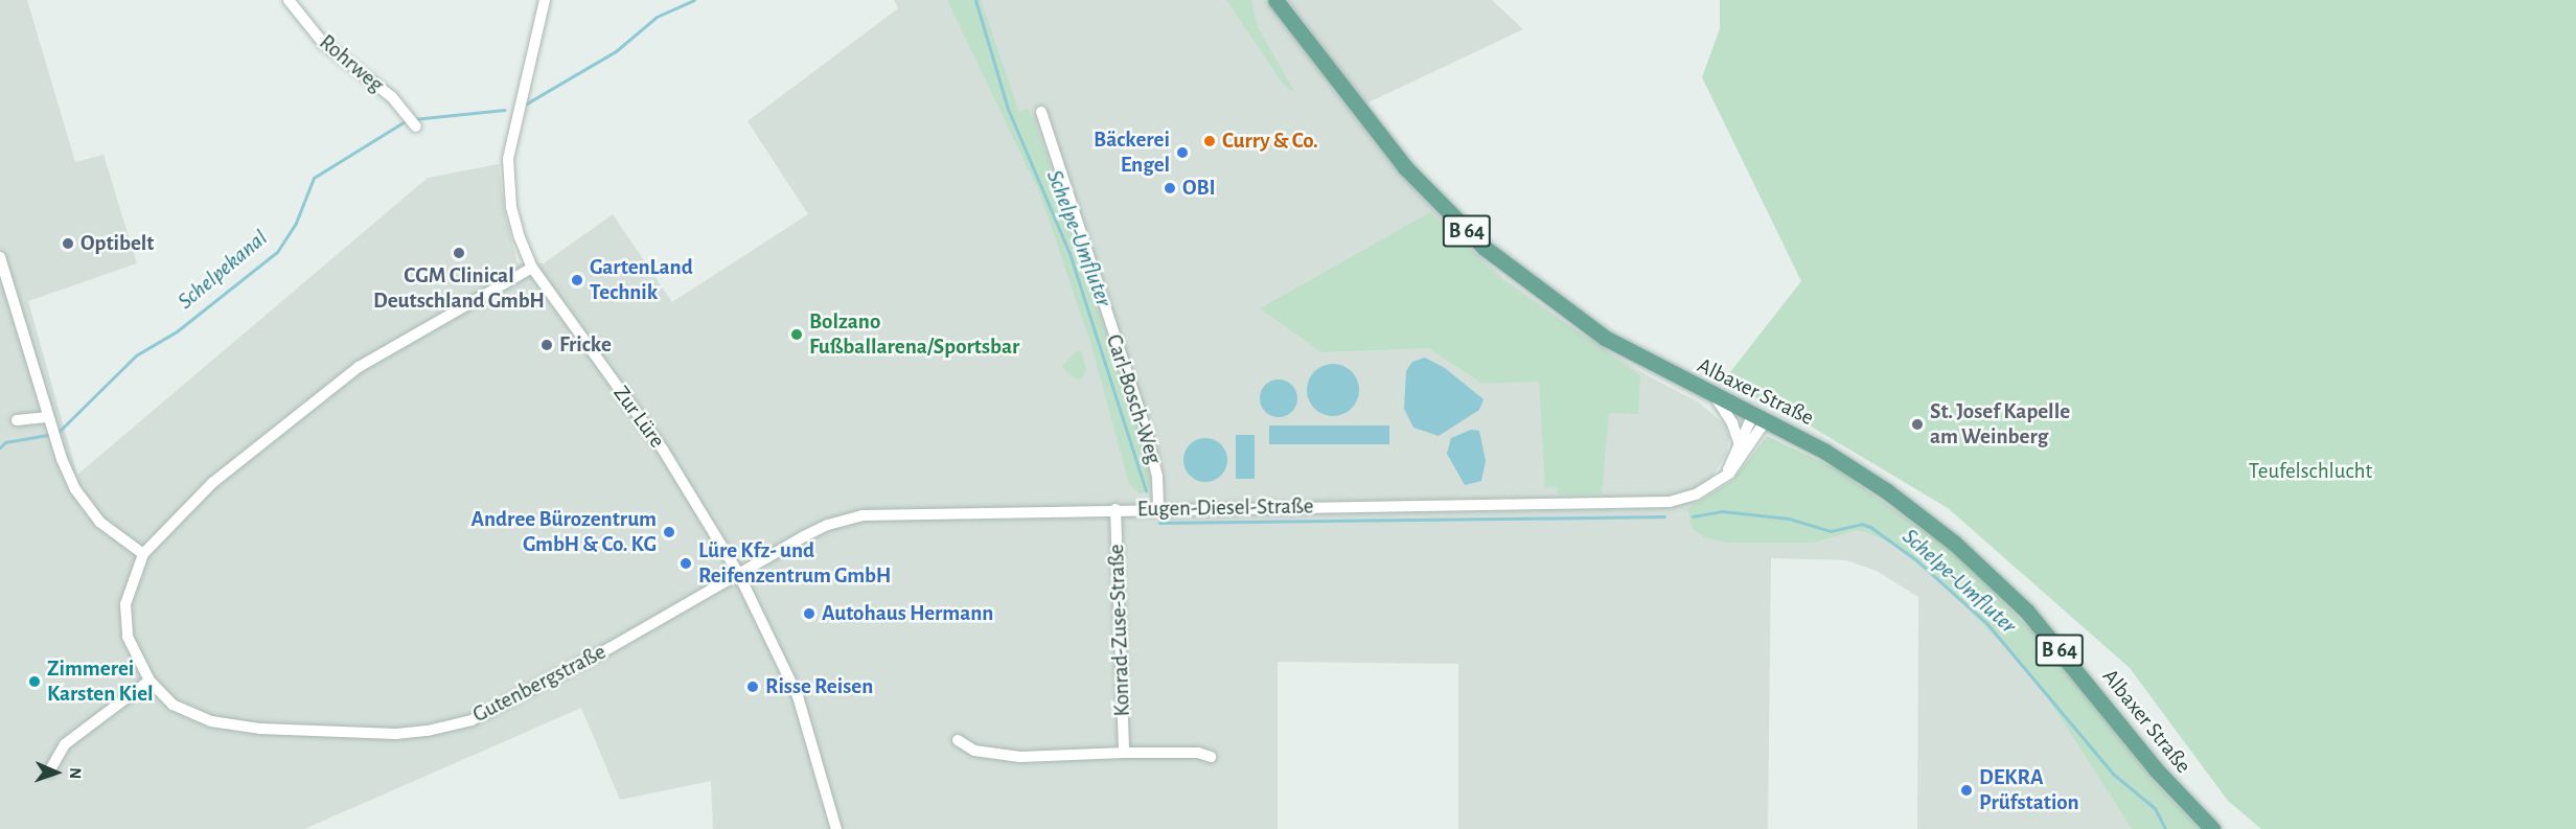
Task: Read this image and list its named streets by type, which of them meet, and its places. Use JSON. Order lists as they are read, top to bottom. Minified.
{"streets":{"main road":["B 64","Albaxer Straße"],"street":["Rohrweg","Carl-Bosch-Weg","Zur Lüre","Eugen-Diesel-Straße","Konrad-Zuse-Straße","Gutenbergstraße"]},"crossings":[["Albaxer Straße","Eugen-Diesel-Straße"],["Carl-Bosch-Weg","Eugen-Diesel-Straße"],["Zur Lüre","Eugen-Diesel-Straße"],["Zur Lüre","Gutenbergstraße"],["Eugen-Diesel-Straße","Konrad-Zuse-Straße"],["Eugen-Diesel-Straße","Gutenbergstraße"]],"water":["Schelpe-Umfluter","Schelpekanal"],"parks":["Teufelschlucht"],"places":["Curry & Co.","Bäckerei Engel","OBI","Optibelt","CGM Clinical Deutschland GmbH","GartenLand Technik","Bolzano Fußballarena/Sportsbar","Fricke","St. Josef Kapelle am Weinberg","Andree Bürozentrum GmbH & Co. KG","Lüre Kfz- und Reifenzentrum GmbH","Autohaus Hermann","Zimmerei Karsten Kiel","Risse Reisen","DEKRA Prüfstation"],"north":"right"}
